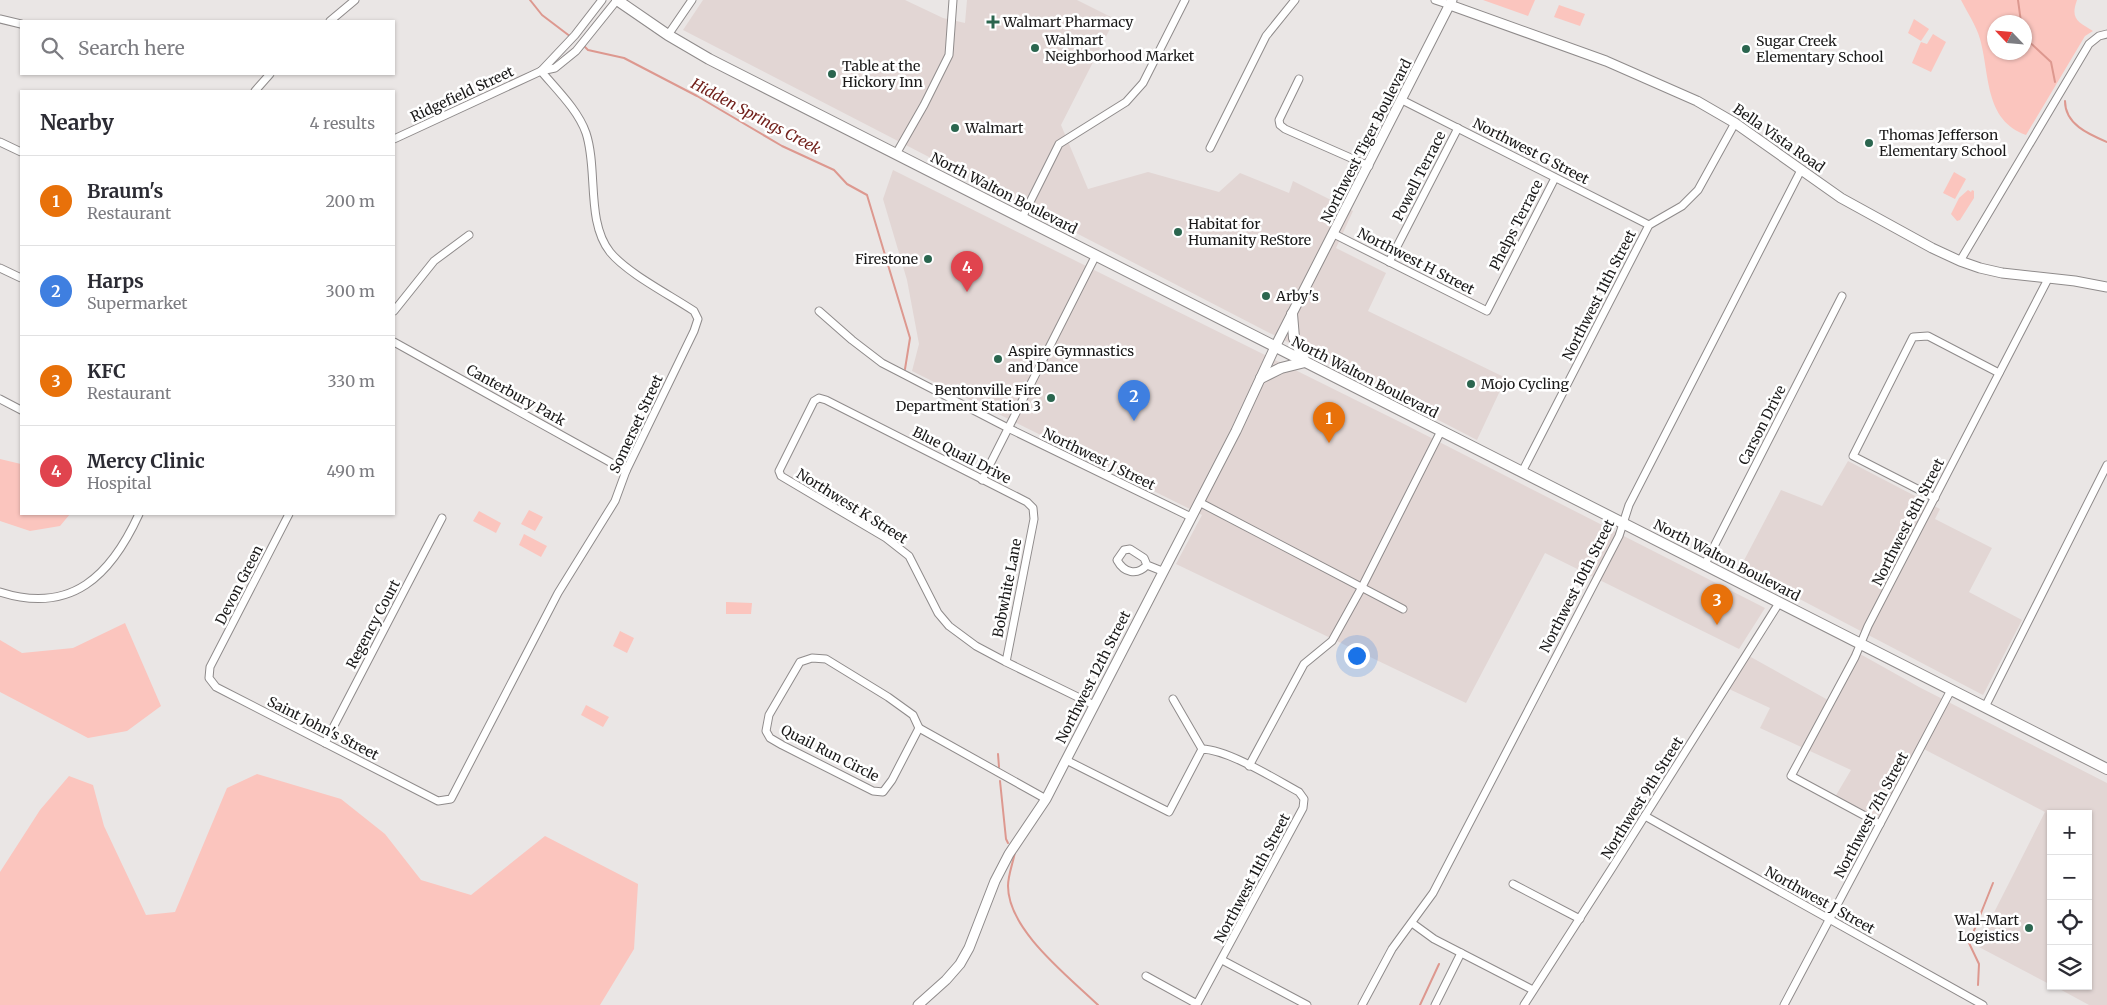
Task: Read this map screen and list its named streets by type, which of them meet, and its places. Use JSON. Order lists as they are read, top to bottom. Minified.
{"streets":{"main road":["North Walton Boulevard"],"street":["Ridgefield Street","Bella Vista Road","Northwest Tiger Boulevard","Northwest G Street","Powell Terrace","Phelps Terrace","Northwest H Street","Northwest 11th Street","Canterbury Park","Somerset Street","Carson Drive","Blue Quail Drive","Northwest J Street","Northwest K Street","Northwest 8th Street","Devon Green","Northwest 10th Street","Bobwhite Lane","Regency Court","Northwest 12th Street","Saint John's Street","Quail Run Circle","Northwest 9th Street","Northwest 7th Street"]},"crossings":[["Ridgefield Street","North Walton Boulevard"],["Ridgefield Street","Somerset Street"],["Bella Vista Road","Northwest Tiger Boulevard"],["Bella Vista Road","Northwest 11th Street"],["Bella Vista Road","Northwest 8th Street"],["Bella Vista Road","Northwest 10th Street"],["Northwest Tiger Boulevard","Northwest G Street"],["Northwest Tiger Boulevard","North Walton Boulevard"],["Northwest Tiger Boulevard","Northwest H Street"],["Northwest Tiger Boulevard","Northwest 12th Street"],["Northwest G Street","Powell Terrace"],["Northwest G Street","Phelps Terrace"],["Northwest G Street","Northwest 11th Street"],["Powell Terrace","Northwest H Street"],["North Walton Boulevard","Northwest 11th Street"],["North Walton Boulevard","Carson Drive"],["North Walton Boulevard","Northwest 8th Street"],["North Walton Boulevard","Northwest 10th Street"],["North Walton Boulevard","Northwest 12th Street"],["North Walton Boulevard","Northwest 9th Street"],["North Walton Boulevard","Northwest 7th Street"],["Phelps Terrace","Northwest H Street"],["Canterbury Park","Somerset Street"],["Somerset Street","Saint John's Street"],["Blue Quail Drive","Northwest K Street"],["Blue Quail Drive","Bobwhite Lane"],["Northwest J Street","Northwest 12th Street"],["Northwest J Street","Northwest 9th Street"],["Northwest J Street","Northwest 7th Street"],["Northwest K Street","Bobwhite Lane"],["Northwest K Street","Northwest 12th Street"],["Northwest 8th Street","Northwest 7th Street"],["Devon Green","Saint John's Street"],["Regency Court","Saint John's Street"],["Northwest 12th Street","Quail Run Circle"]],"water":["Hidden Springs Creek"],"places":{"health":["Walmart Pharmacy"],"other":["Walmart Neighborhood Market","Sugar Creek Elementary School","Table at the Hickory Inn","Walmart","Thomas Jefferson Elementary School","Habitat for Humanity ReStore","Firestone","Arby's","Aspire Gymnastics and Dance","Mojo Cycling","Bentonville Fire Department Station 3","Wal-Mart Logistics"]},"north":"top left","page":{"search":"Search here","heading":["Nearby","4 results"],"list":[{"mark":"1","name":"Braum's","note":"Restaurant","value":"200 m"},{"mark":"2","name":"Harps","note":"Supermarket","value":"300 m"},{"mark":"3","name":"KFC","note":"Restaurant","value":"330 m"},{"mark":"4","name":"Mercy Clinic","note":"Hospital","value":"490 m"}],"pins":["4","2","1","3"],"map_buttons":["+","−"]}}
